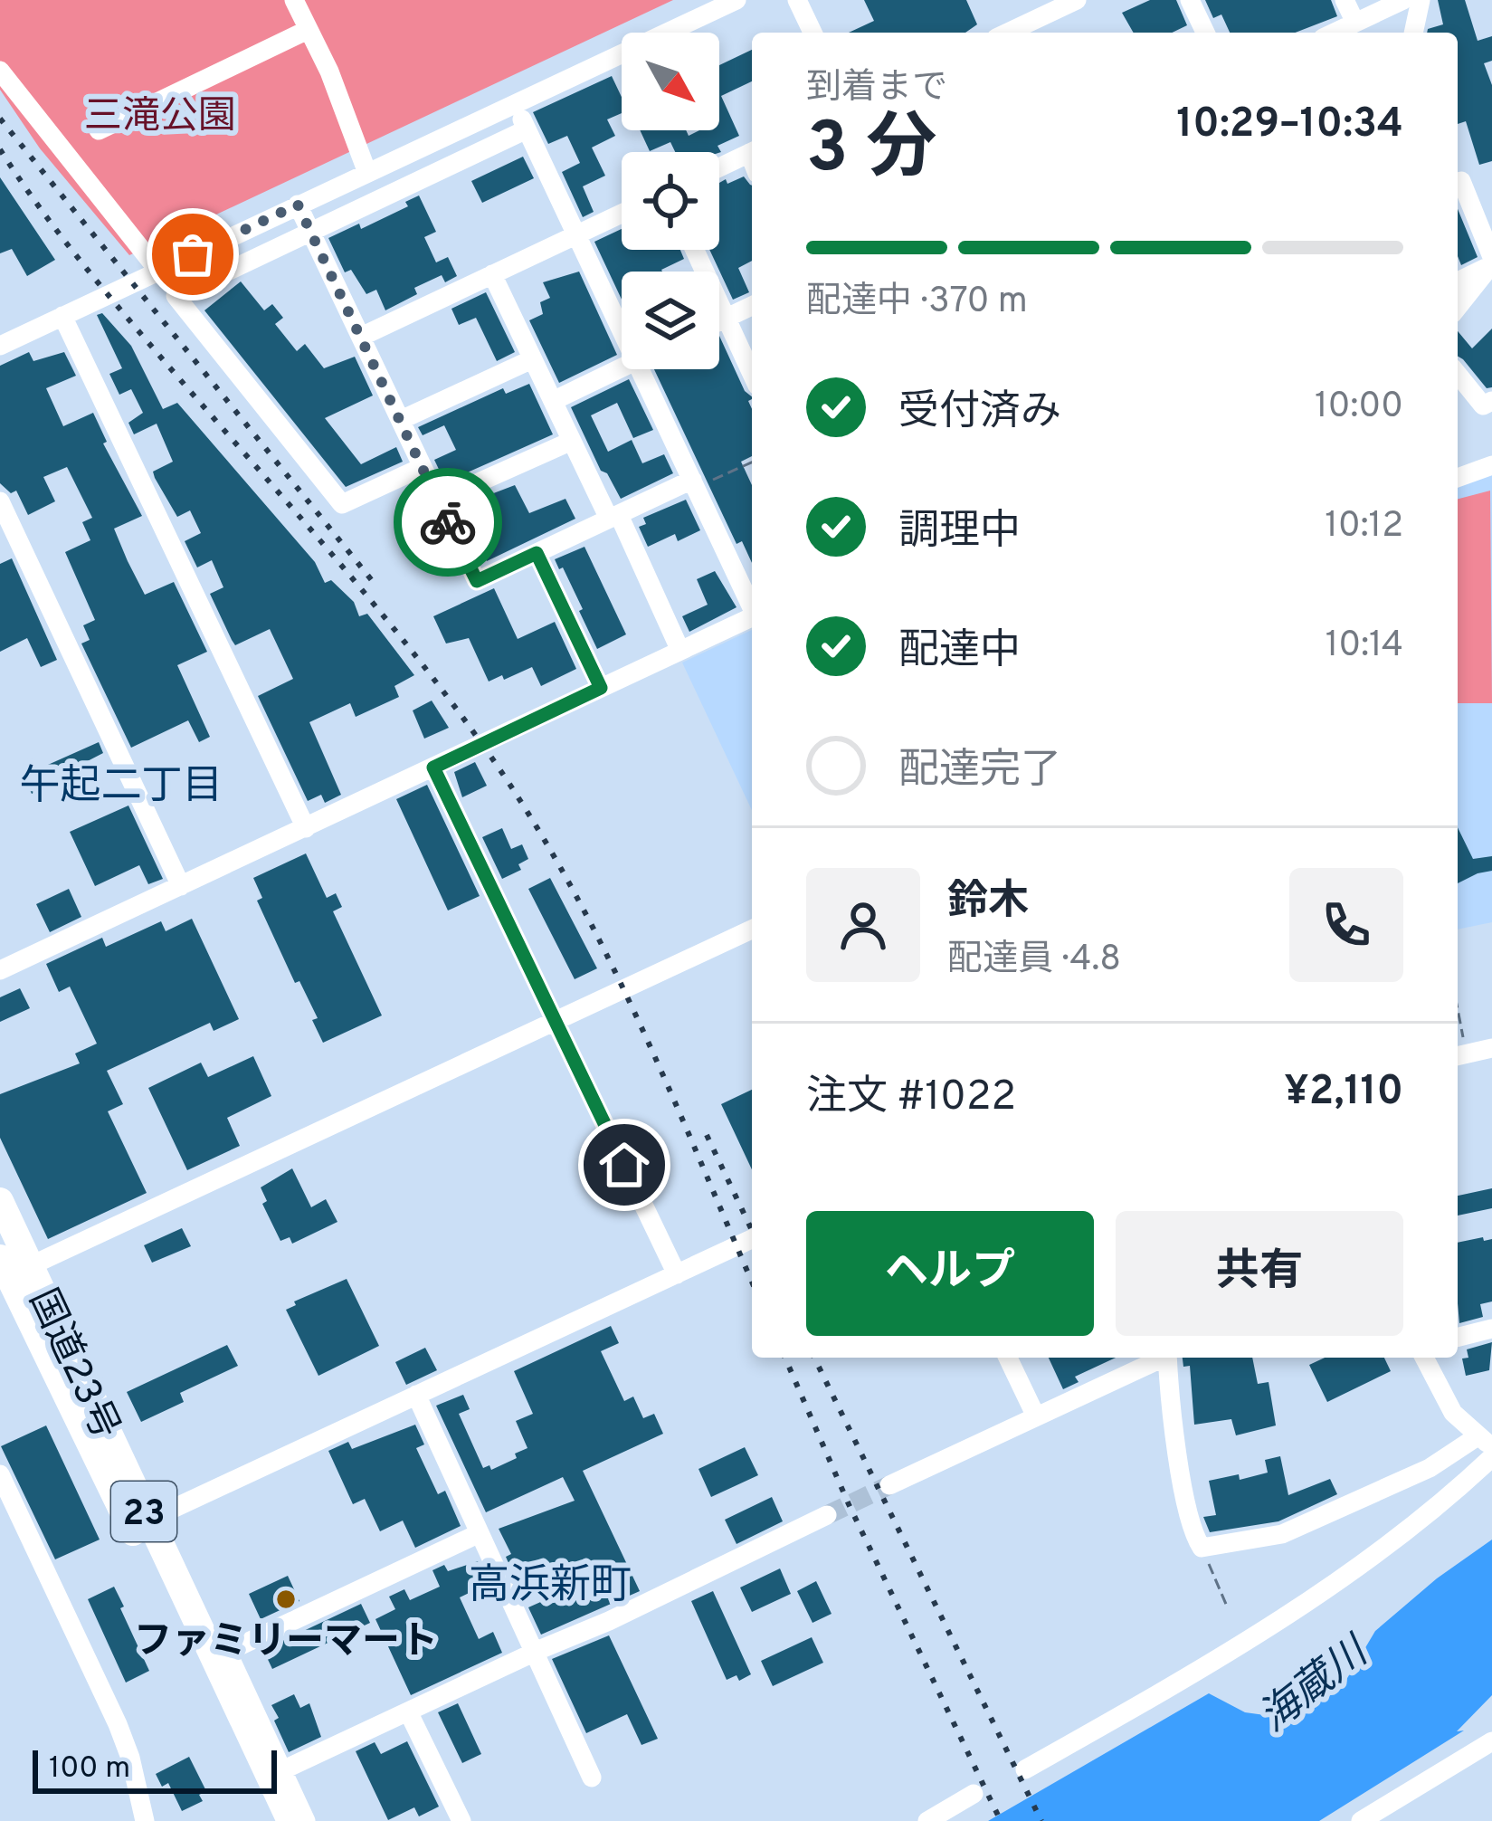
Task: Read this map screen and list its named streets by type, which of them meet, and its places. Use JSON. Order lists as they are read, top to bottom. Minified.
{"streets":{"highway":["国道23号","23"]},"districts":["午起二丁目","高浜新町"],"water":["海蔵川"],"parks":["三滝公園"],"places":["ファミリーマート"],"scale_bar":"100 m","north":"bottom right","page":{"heading":["3 分","到着まで","10:29–10:34"],"panel":["鈴木","配達員 · 4.8","注文 #1022","¥2,110"],"bar":"配達中 · 370 m","list":[["受付済み","10:00"],["調理中","10:12"],["配達中","10:14"],"配達完了"],"buttons":["ヘルプ","共有"],"scale":"100 m"}}
